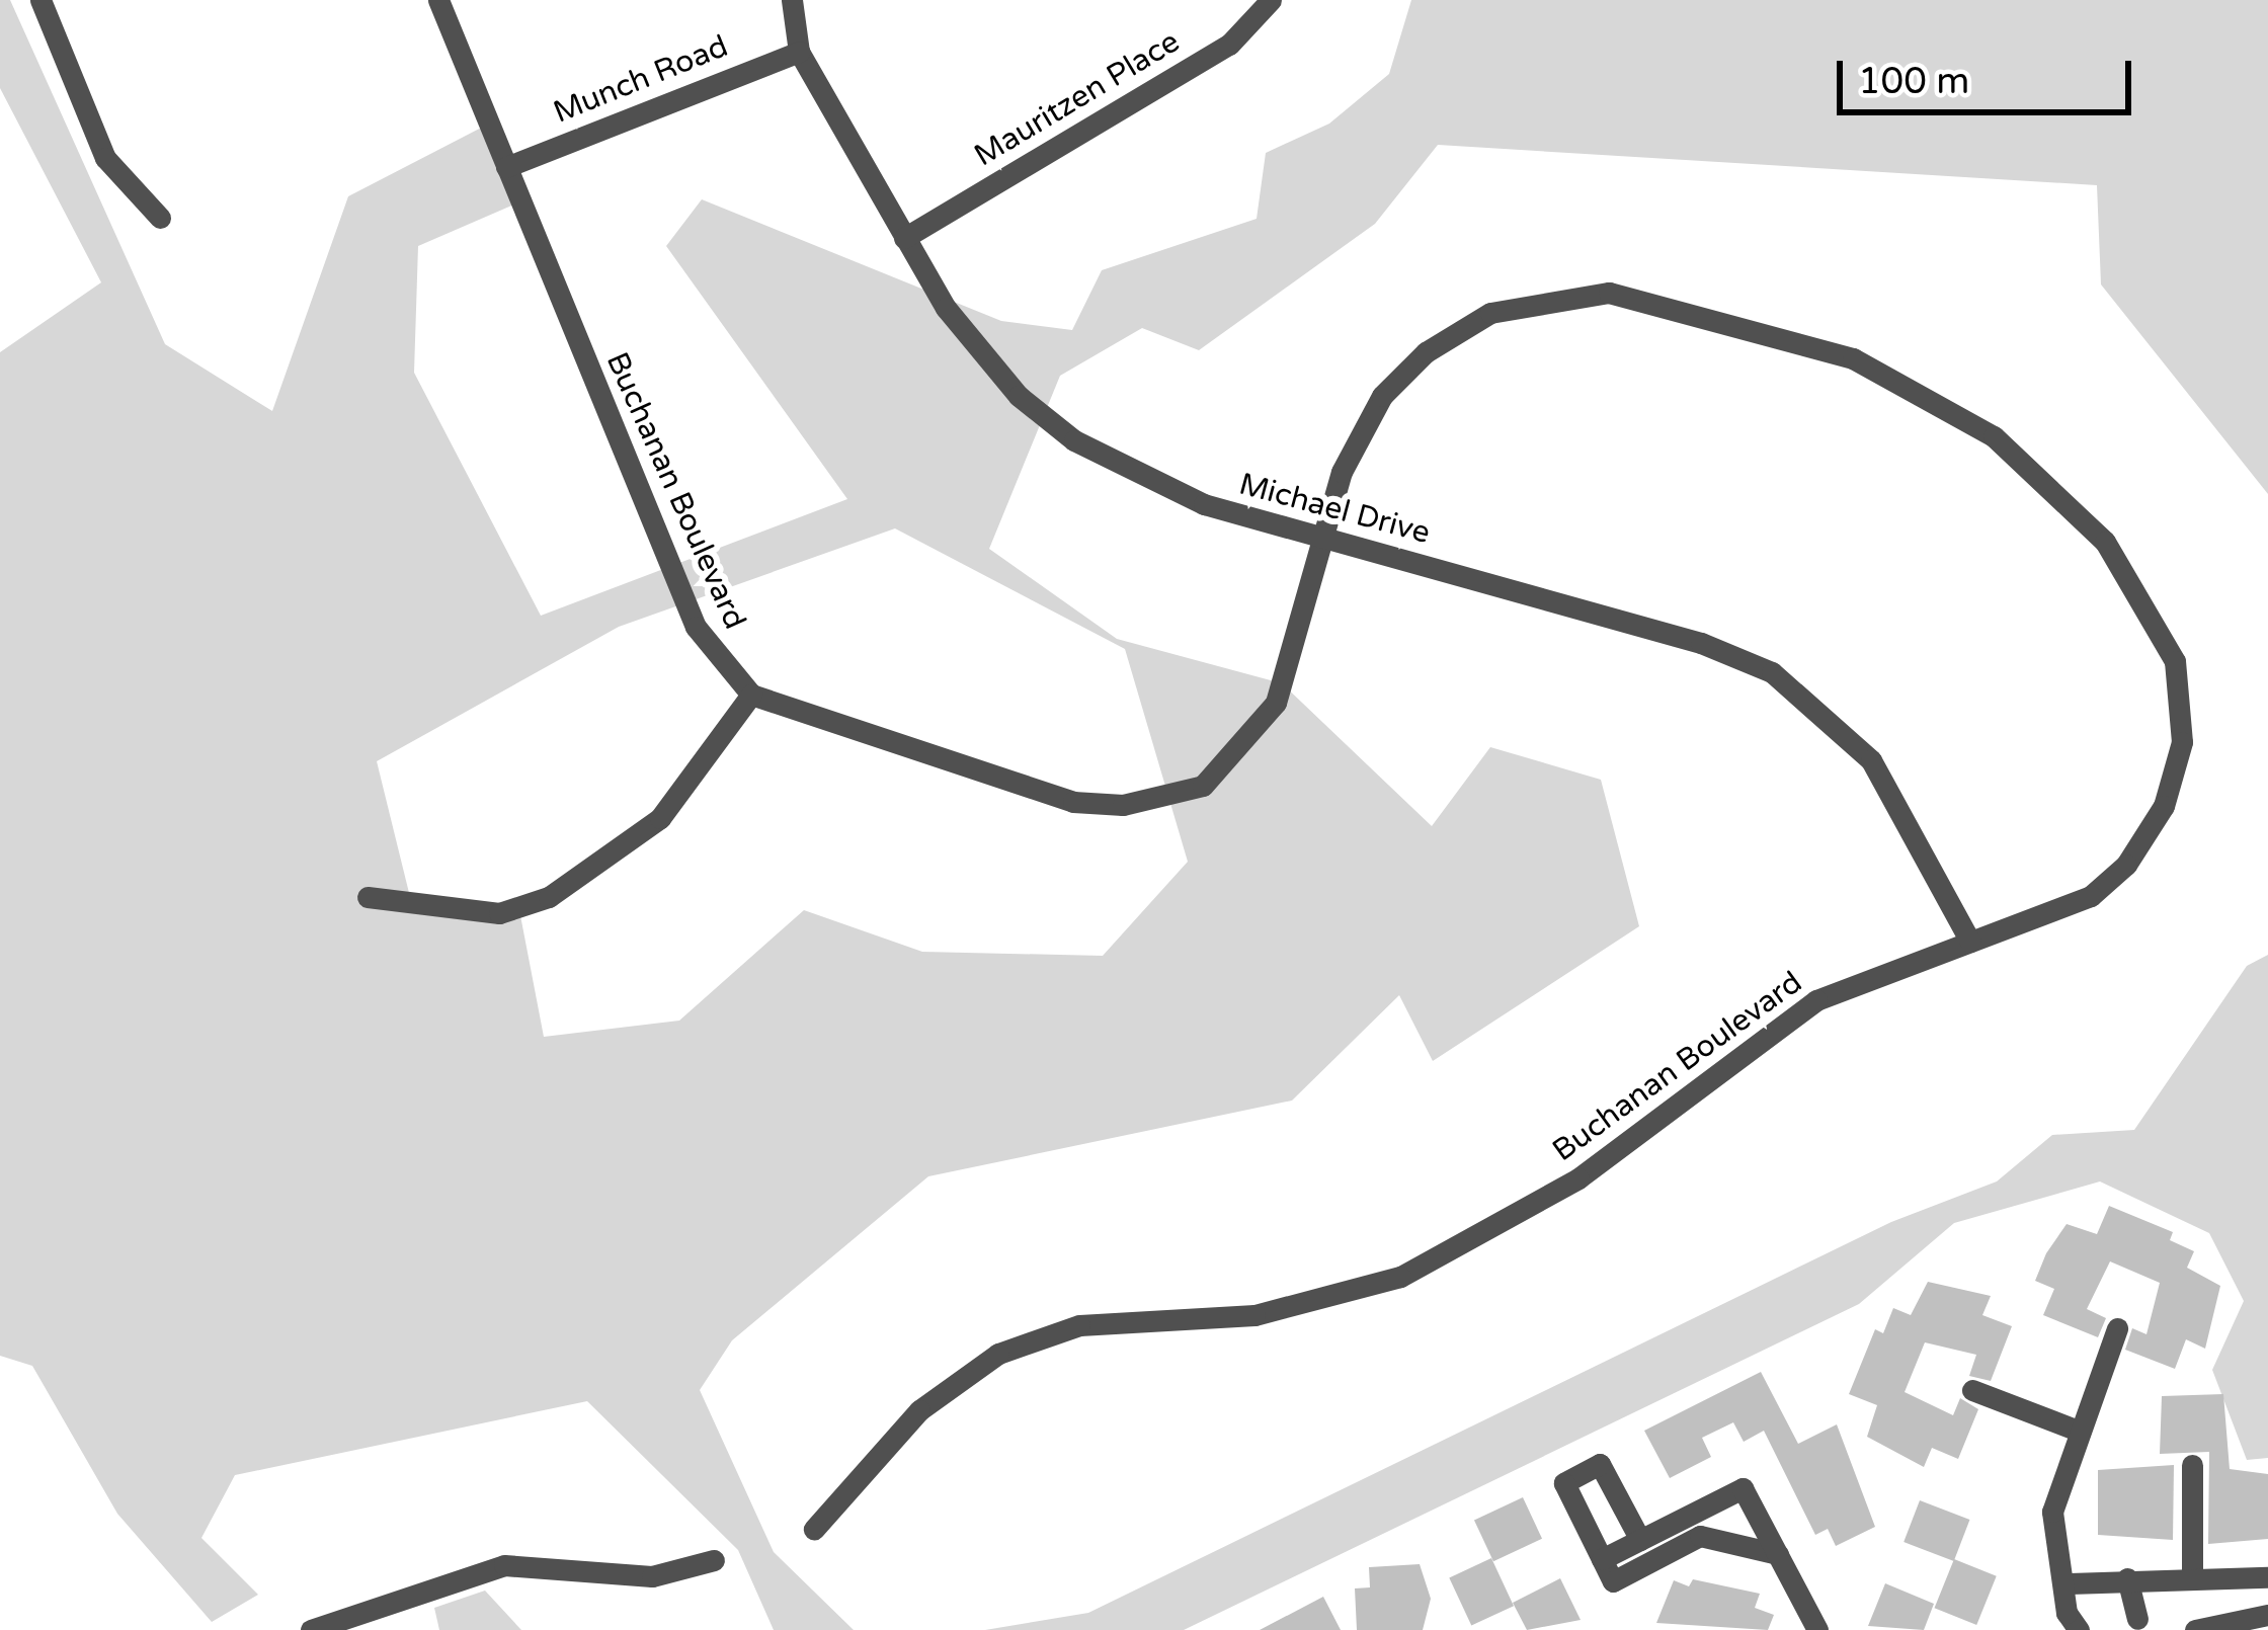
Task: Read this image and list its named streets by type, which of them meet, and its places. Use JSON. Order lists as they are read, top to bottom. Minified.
{"streets":{"street":["Munch Road","Mauritzen Place","Buchanan Boulevard","Michael Drive"]},"crossings":[["Munch Road","Buchanan Boulevard"],["Munch Road","Michael Drive"],["Mauritzen Place","Michael Drive"],["Buchanan Boulevard","Michael Drive"]],"scale_bar":"100 m"}
